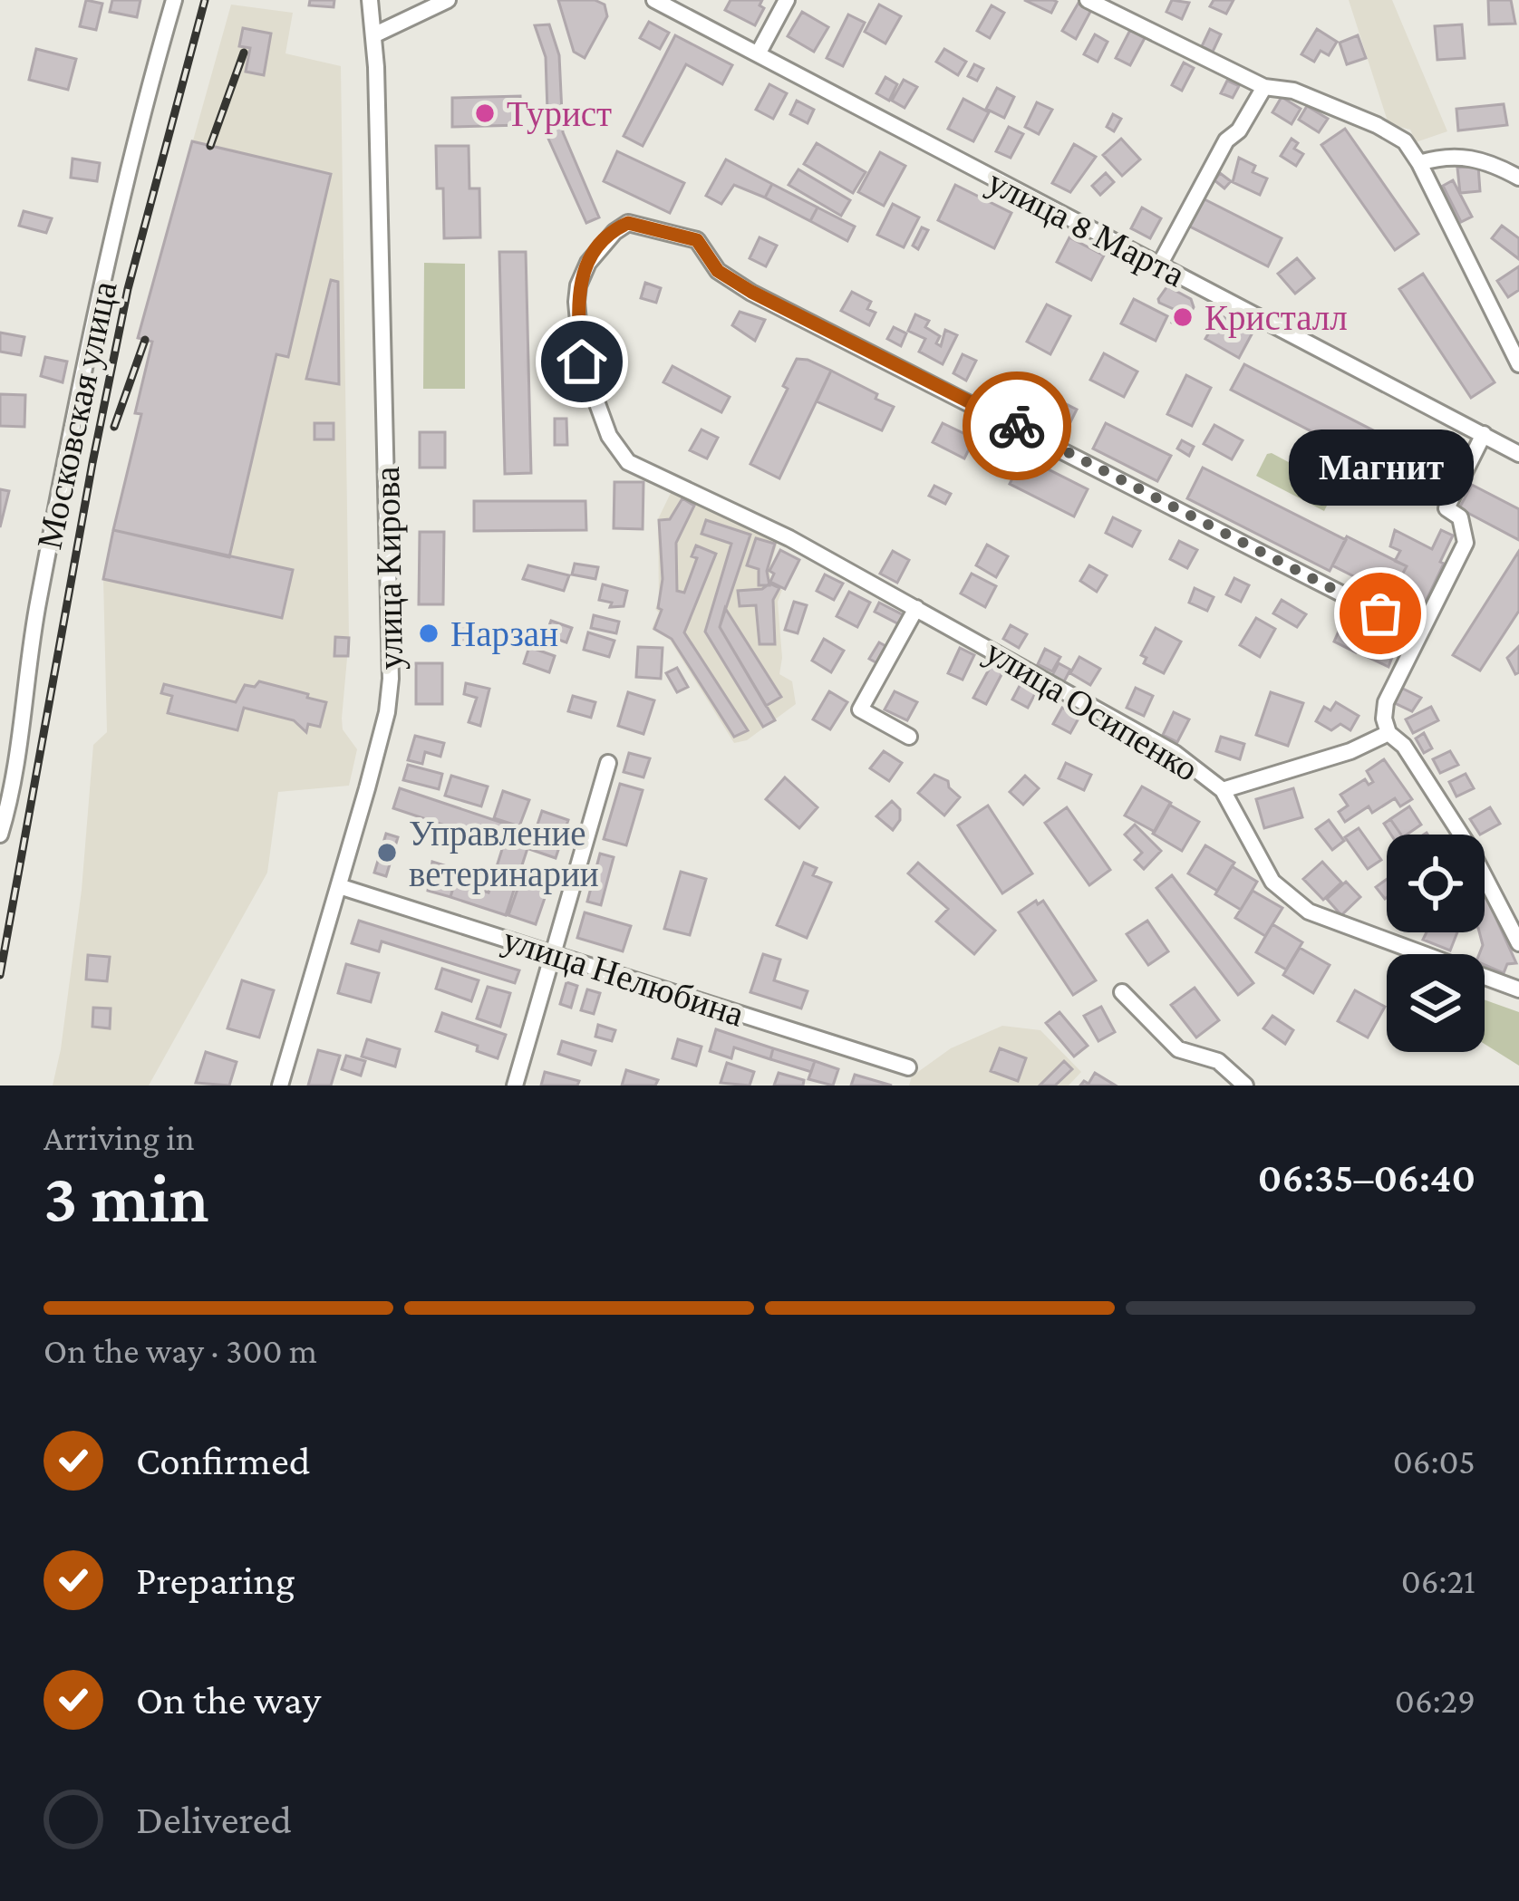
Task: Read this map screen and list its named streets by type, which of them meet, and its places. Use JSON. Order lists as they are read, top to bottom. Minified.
{"streets":{"street":["улица 8 Марта","Московская улица","улица Кирова","улица Осипенко","улица Нелюбина"]},"crossings":[["улица Кирова","улица Нелюбина"]],"places":["Турист","Кристалл","Магнит","Нарзан","Управление ветеринарии"],"page":{"bubble":"Магнит","heading":["3 min","Arriving in","06:35–06:40"],"bar":"On the way · 300 m","list":[["Confirmed","06:05"],["Preparing","06:21"],["On the way","06:29"],"Delivered"]}}
